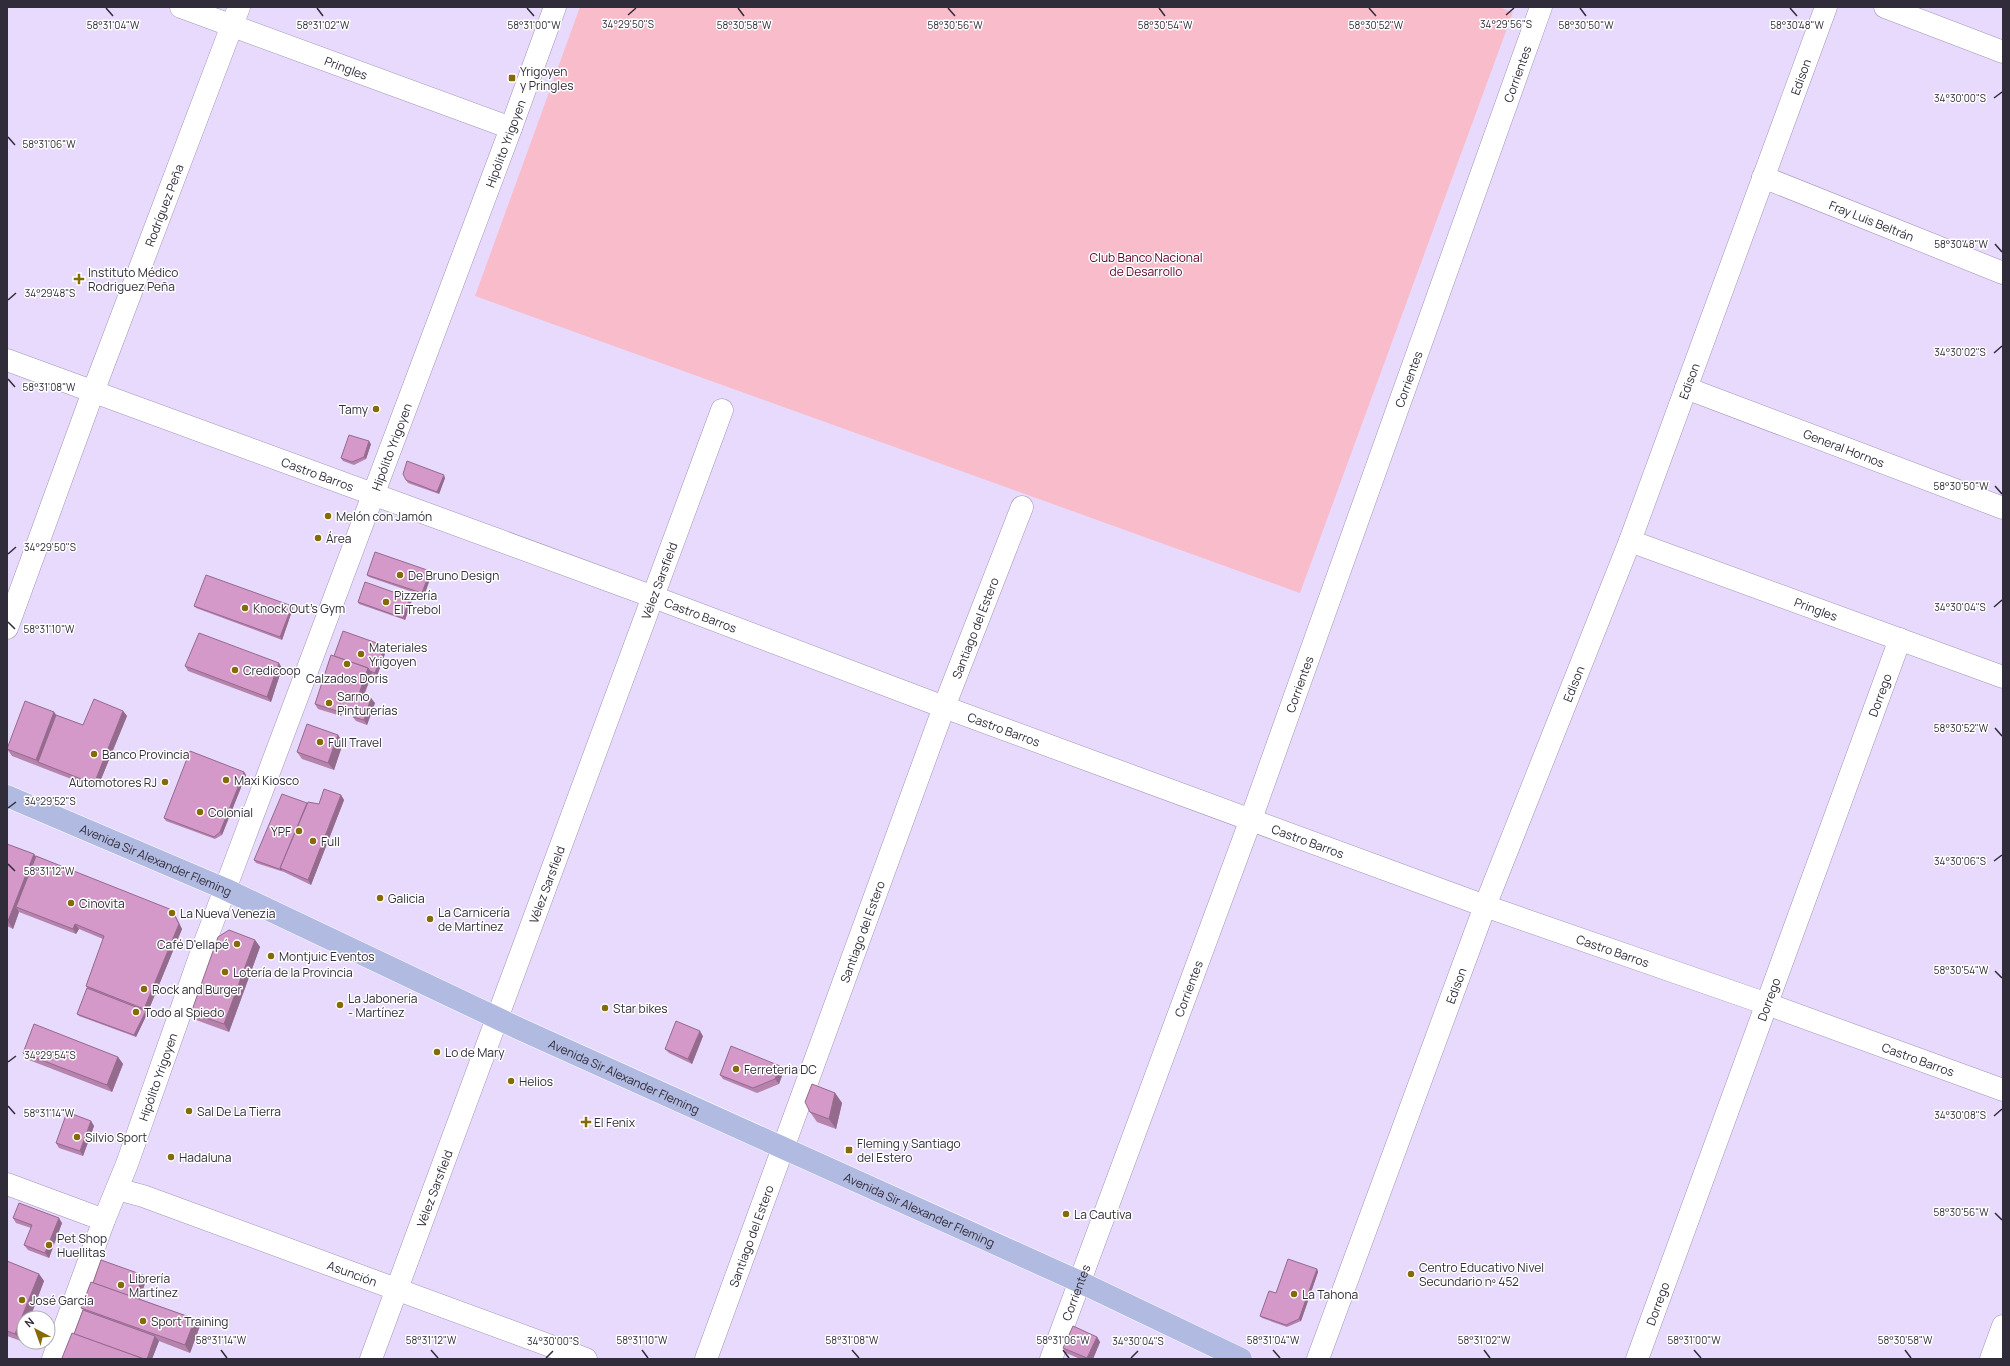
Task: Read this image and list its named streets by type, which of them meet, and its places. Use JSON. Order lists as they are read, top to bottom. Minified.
{"streets":{"main road":["Avenida Sir Alexander Fleming"],"street":["Pringles","Corrientes","Edison","Hipólito Yrigoyen","Rodríguez Peña","Fray Luis Beltrán","General Hornos","Castro Barros","Vélez Sarsfield","Santiago del Estero","Dorrego","Asunción"]},"crossings":[["Pringles","Edison"],["Pringles","Hipólito Yrigoyen"],["Pringles","Rodríguez Peña"],["Pringles","Dorrego"],["Corrientes","Castro Barros"],["Corrientes","Avenida Sir Alexander Fleming"],["Edison","Fray Luis Beltrán"],["Edison","General Hornos"],["Edison","Castro Barros"],["Hipólito Yrigoyen","Castro Barros"],["Hipólito Yrigoyen","Avenida Sir Alexander Fleming"],["Hipólito Yrigoyen","Asunción"],["Rodríguez Peña","Castro Barros"],["Castro Barros","Vélez Sarsfield"],["Castro Barros","Santiago del Estero"],["Castro Barros","Dorrego"],["Vélez Sarsfield","Avenida Sir Alexander Fleming"],["Vélez Sarsfield","Asunción"],["Santiago del Estero","Avenida Sir Alexander Fleming"]],"parks":["Club Banco Nacional de Desarrollo"],"places":{"transit":["Yrigoyen y Pringles","Fleming y Santiago del Estero"],"health":["Instituto Médico Rodriguez Peña","El Fenix"],"other":["Tamy","Melón con Jamón","Área","De Bruno Design","Pizzería El Trebol","Knock Out's Gym","Materiales Yrigoyen","Calzados Doris","Credicoop","Sarno Pinturerías","Full Travel","Banco Provincia","Maxi Kiosco","Automotores RJ","Colonial","YPF","Full","Galicia","Cinovita","La Nueva Venezia","La Carnicería de Martínez","Café D'ellapé","Montjuic Eventos","Lotería de la Provincia","Rock and Burger","La Jabonería - Martínez","Star bikes","Todo al Spiedo","Lo de Mary","Ferreteria DC","Helios","Sal De La Tierra","Silvio Sport","Hadaluna","La Cautiva","Pet Shop Huellitas","Centro Educativo Nivel Secundario nº 452","Librería Martínez","La Tahona","José García","Sport Training"]},"north":"top left","coordinates":["34°29'50\"S","34°29'56\"S","58°31'00\"W","58°30'54\"W","58°31'04\"W","58°31'02\"W","58°30'58\"W","58°30'56\"W","58°30'52\"W","58°30'50\"W","58°30'48\"W","34°30'00\"S","58°31'06\"W","34°29'48\"S","34°30'02\"S","58°31'08\"W","34°30'04\"S","58°31'10\"W","34°29'52\"S","34°30'06\"S","58°31'12\"W","34°29'54\"S","58°31'14\"W","34°30'08\"S"]}
